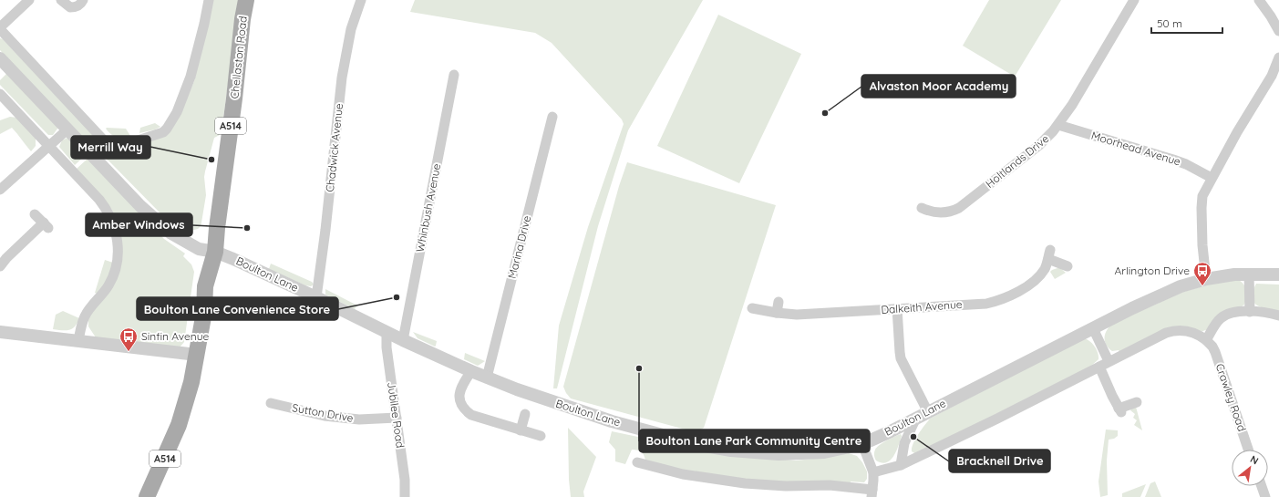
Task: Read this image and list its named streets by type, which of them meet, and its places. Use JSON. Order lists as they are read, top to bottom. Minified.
{"streets":{"main road":["Chellaston Road","A514"],"street":["Chadwick Avenue","Moorhead Avenue","Holtlands Drive","Whinbush Avenue","Marina Drive","Boulton Lane","Dalkeith Avenue","Crawley Road","Sutton Drive","Jubilee Road"]},"crossings":[["Chellaston Road","Boulton Lane"],["Chadwick Avenue","Boulton Lane"],["Moorhead Avenue","Holtlands Drive"],["Whinbush Avenue","Boulton Lane"],["Marina Drive","Boulton Lane"],["Boulton Lane","Jubilee Road"],["Sutton Drive","Jubilee Road"]],"places":{"other":["Alvaston Moor Academy","Merrill Way","Amber Windows","Boulton Lane Convenience Store","Boulton Lane Park Community Centre","Bracknell Drive"],"bus stop":["Arlington Drive","Sinfin Avenue"]},"scale_bar":"50 m","north":"top right"}
